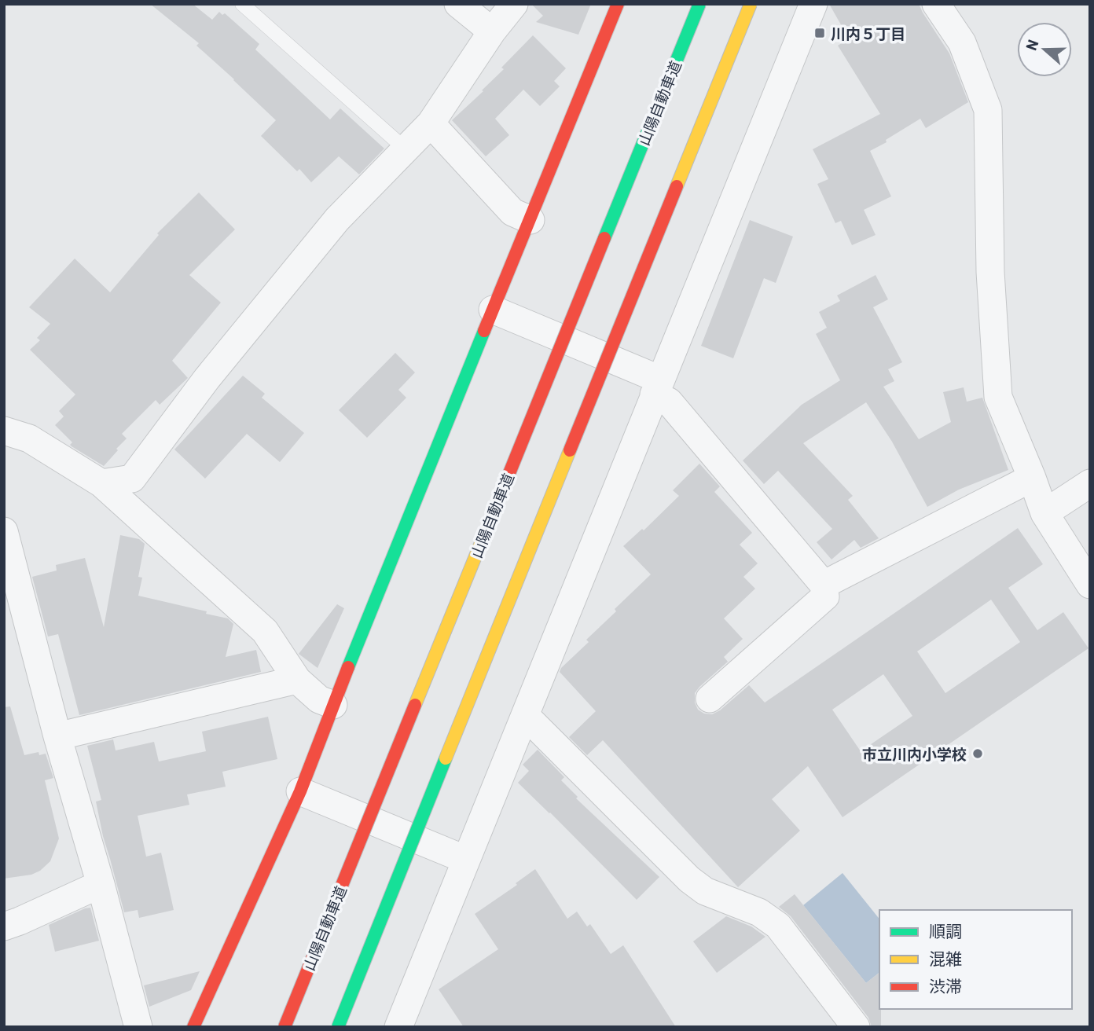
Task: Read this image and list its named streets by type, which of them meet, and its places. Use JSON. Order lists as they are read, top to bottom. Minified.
{"streets":{"main road":["山陽自動車道"]},"places":{"transit":["川内５丁目"],"other":["市立川内小学校"]},"legend":["順調","混雑","渋滞"],"north":"left"}
